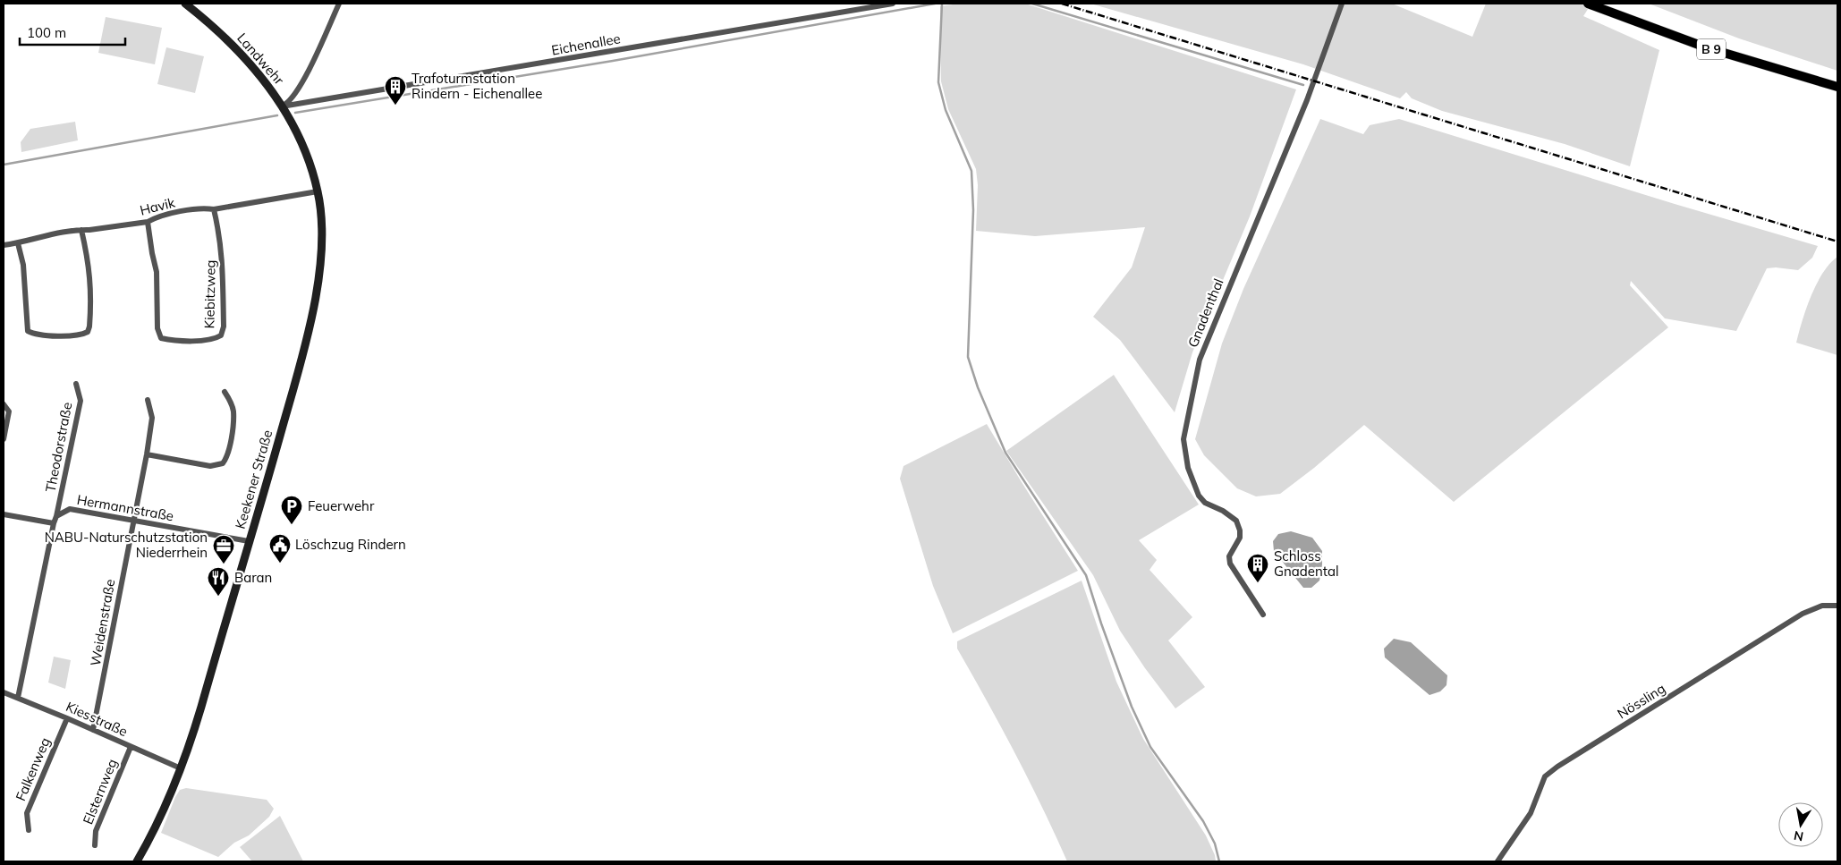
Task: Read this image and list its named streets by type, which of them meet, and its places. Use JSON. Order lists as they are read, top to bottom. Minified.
{"streets":{"main road":["B 9","Landwehr","Keekener Straße"],"street":["Eichenallee","Havik","Kiebitzweg","Gnadenthal","Theodorstraße","Hermannstraße","Weidenstraße","Nössling","Kiesstraße","Falkenweg","Elsternweg"]},"crossings":[["Eichenallee","Landwehr"],["Landwehr","Keekener Straße"],["Havik","Kiebitzweg"],["Havik","Keekener Straße"],["Theodorstraße","Hermannstraße"],["Keekener Straße","Hermannstraße"],["Keekener Straße","Kiesstraße"],["Hermannstraße","Weidenstraße"],["Weidenstraße","Kiesstraße"],["Kiesstraße","Falkenweg"],["Kiesstraße","Elsternweg"]],"places":{"building":["Trafoturmstation Rindern - Eichenallee","Schloss Gnadental"],"parking":["Feuerwehr"],"public building":["Löschzug Rindern"],"office":["NABU-Naturschutzstation Niederrhein"],"restaurant":["Baran"]},"scale_bar":"100 m","north":"bottom"}
